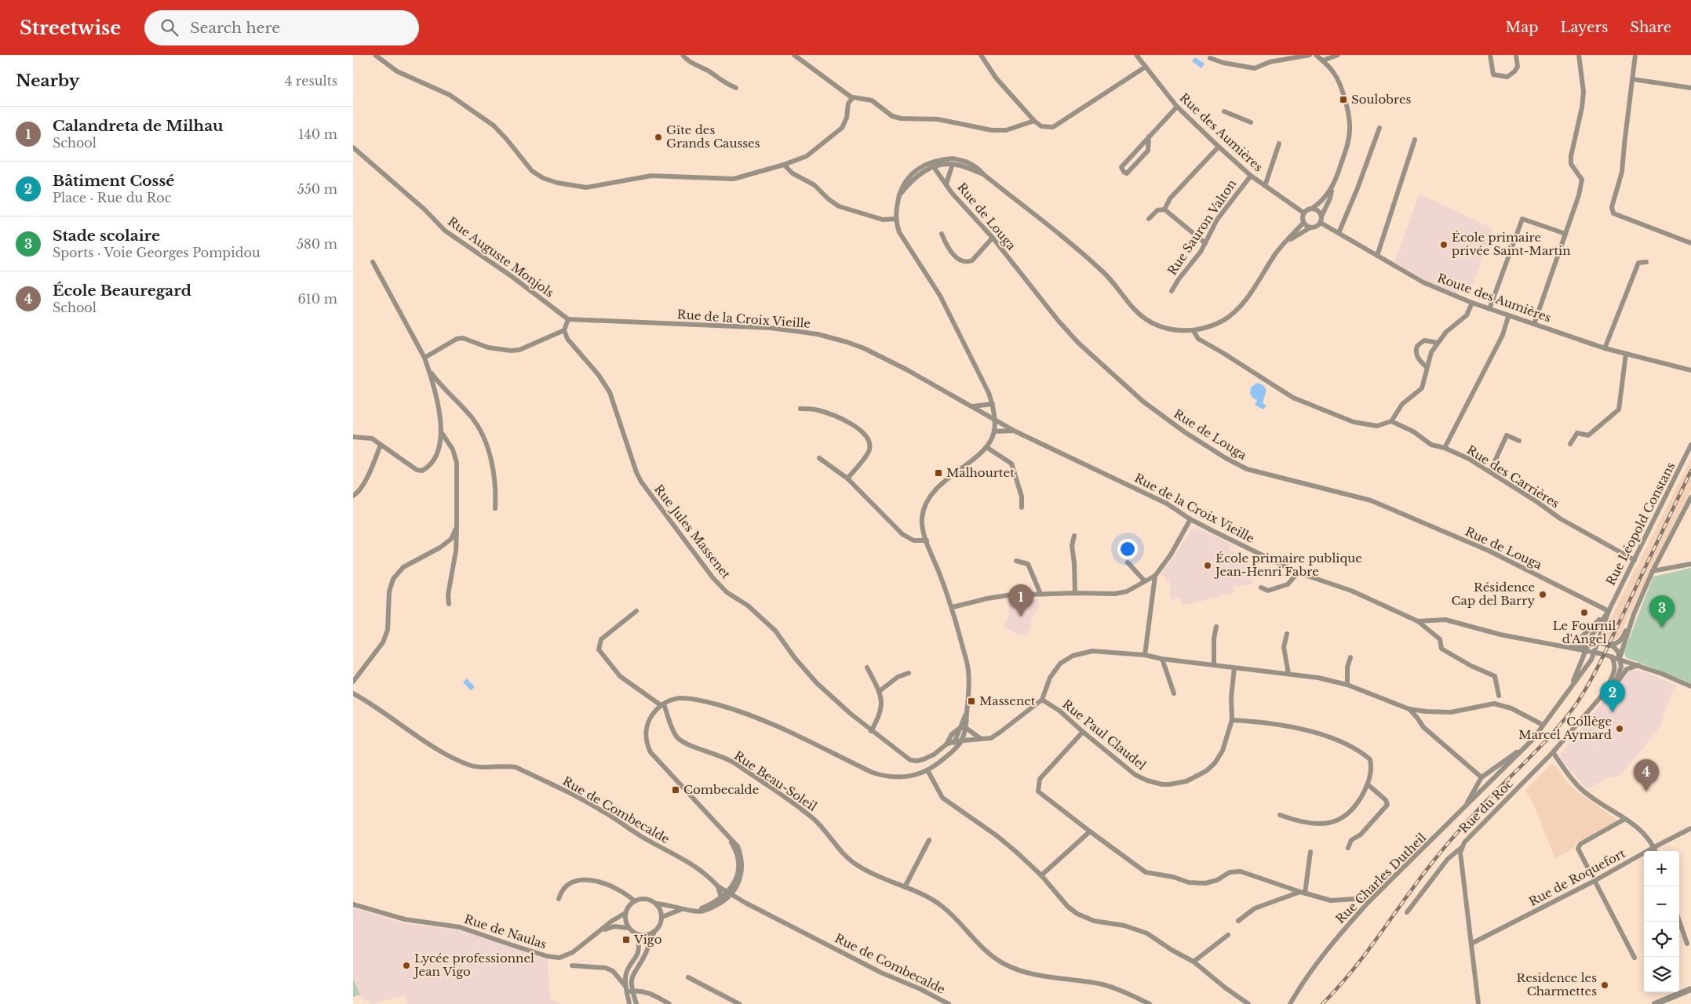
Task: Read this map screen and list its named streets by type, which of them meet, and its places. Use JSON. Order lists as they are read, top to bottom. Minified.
{"streets":{"street":["Rue des Aumières","Rue de Louga","Rue Sauron Valton","Rue Auguste Monjols","Route des Aumières","Rue de la Croix Vieille","Rue des Carrières","Rue Léopold Constans","Rue Jules Massenet","Rue Paul Claudel","Rue Beau-Soleil","Rue du Roc","Rue de Combecalde","Rue de Roquefort","Rue Charles Dutheil","Rue de Naulas"]},"crossings":[["Rue des Aumières","Rue Sauron Valton"],["Rue des Aumières","Route des Aumières"],["Rue de Louga","Rue Léopold Constans"],["Rue Auguste Monjols","Rue de la Croix Vieille"],["Rue de la Croix Vieille","Rue Léopold Constans"],["Rue de la Croix Vieille","Rue du Roc"],["Rue de la Croix Vieille","Rue Charles Dutheil"],["Rue des Carrières","Rue Léopold Constans"],["Rue Léopold Constans","Rue Charles Dutheil"],["Rue Jules Massenet","Rue Paul Claudel"],["Rue du Roc","Rue de Roquefort"]],"places":{"transit":["Soulobres","Malhourtet","Massenet","Combecalde","Vigo"],"other":["Gîte des Grands Causses","École primaire privée Saint-Martin","École primaire publique Jean-Henri Fabre","Résidence Cap del Barry","Le Fournil d'Angel","Collège Marcel Aymard","Lycée professionnel Jean Vigo","Residence les Charmettes"]},"page":{"header":"Streetwise","search":"Search here","nav":["Map","Layers","Share"],"heading":["Nearby","4 results"],"list":[{"mark":"1","name":"Calandreta de Milhau","note":"School","value":"140 m"},{"mark":"2","name":"Bâtiment Cossé","note":"Place · Rue du Roc","value":"550 m"},{"mark":"3","name":"Stade scolaire","note":"Sports · Voie Georges Pompidou","value":"580 m"},{"mark":"4","name":"École Beauregard","note":"School","value":"610 m"}],"pins":["1","3","2","4"],"map_buttons":["+","−"]}}
